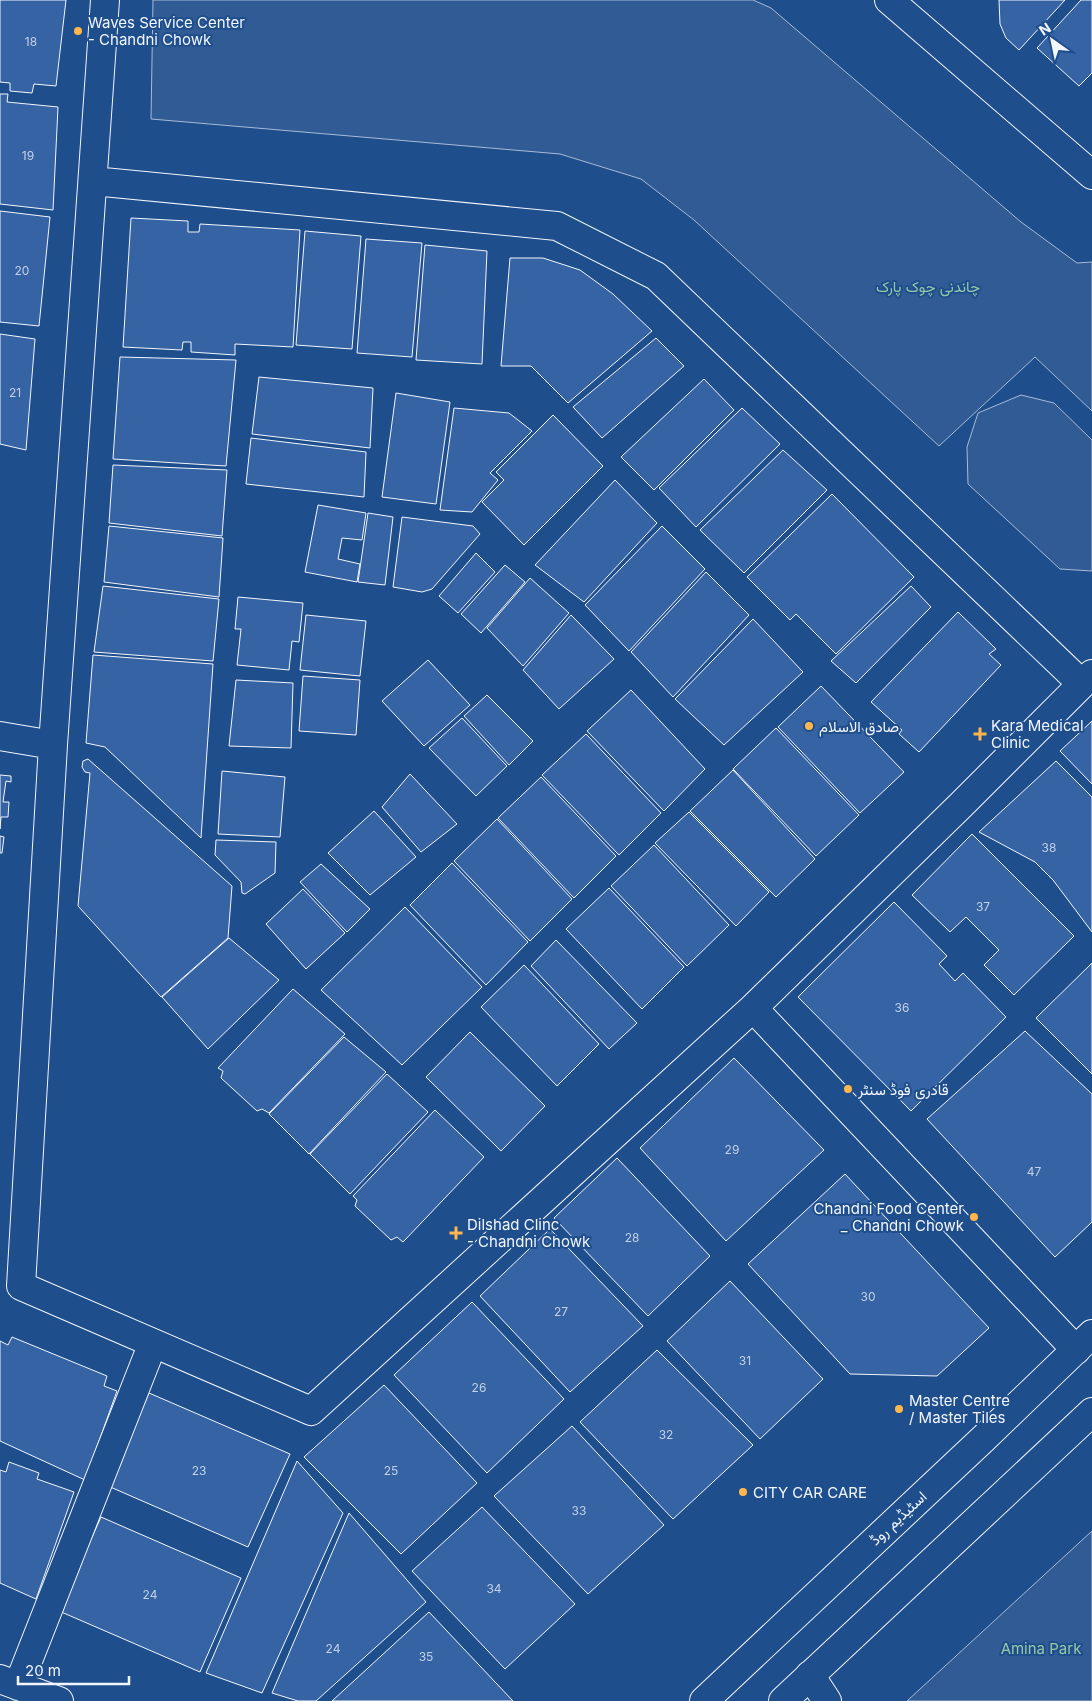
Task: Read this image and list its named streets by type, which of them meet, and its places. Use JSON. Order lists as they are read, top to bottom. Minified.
{"streets":{"street":["اسٹیڈیم روڈ"]},"parks":["چاندنی چوک پارک","Amina Park"],"places":{"other":["Waves Service Center - Chandni Chowk","صادق الاسلام","قادری فوڈ سنٹر","Chandni Food Center _ Chandni Chowk","Master Centre / Master Tiles","CITY CAR CARE"],"health":["Kara Medical Clinic","Dilshad Clinc - Chandni Chowk"]},"house_numbers":["18","19","20","21","38","37","36","29","47","28","30","27","31","26","32","23","25","33","34","24","24","35"],"scale_bar":"20 m","north":"top left"}
